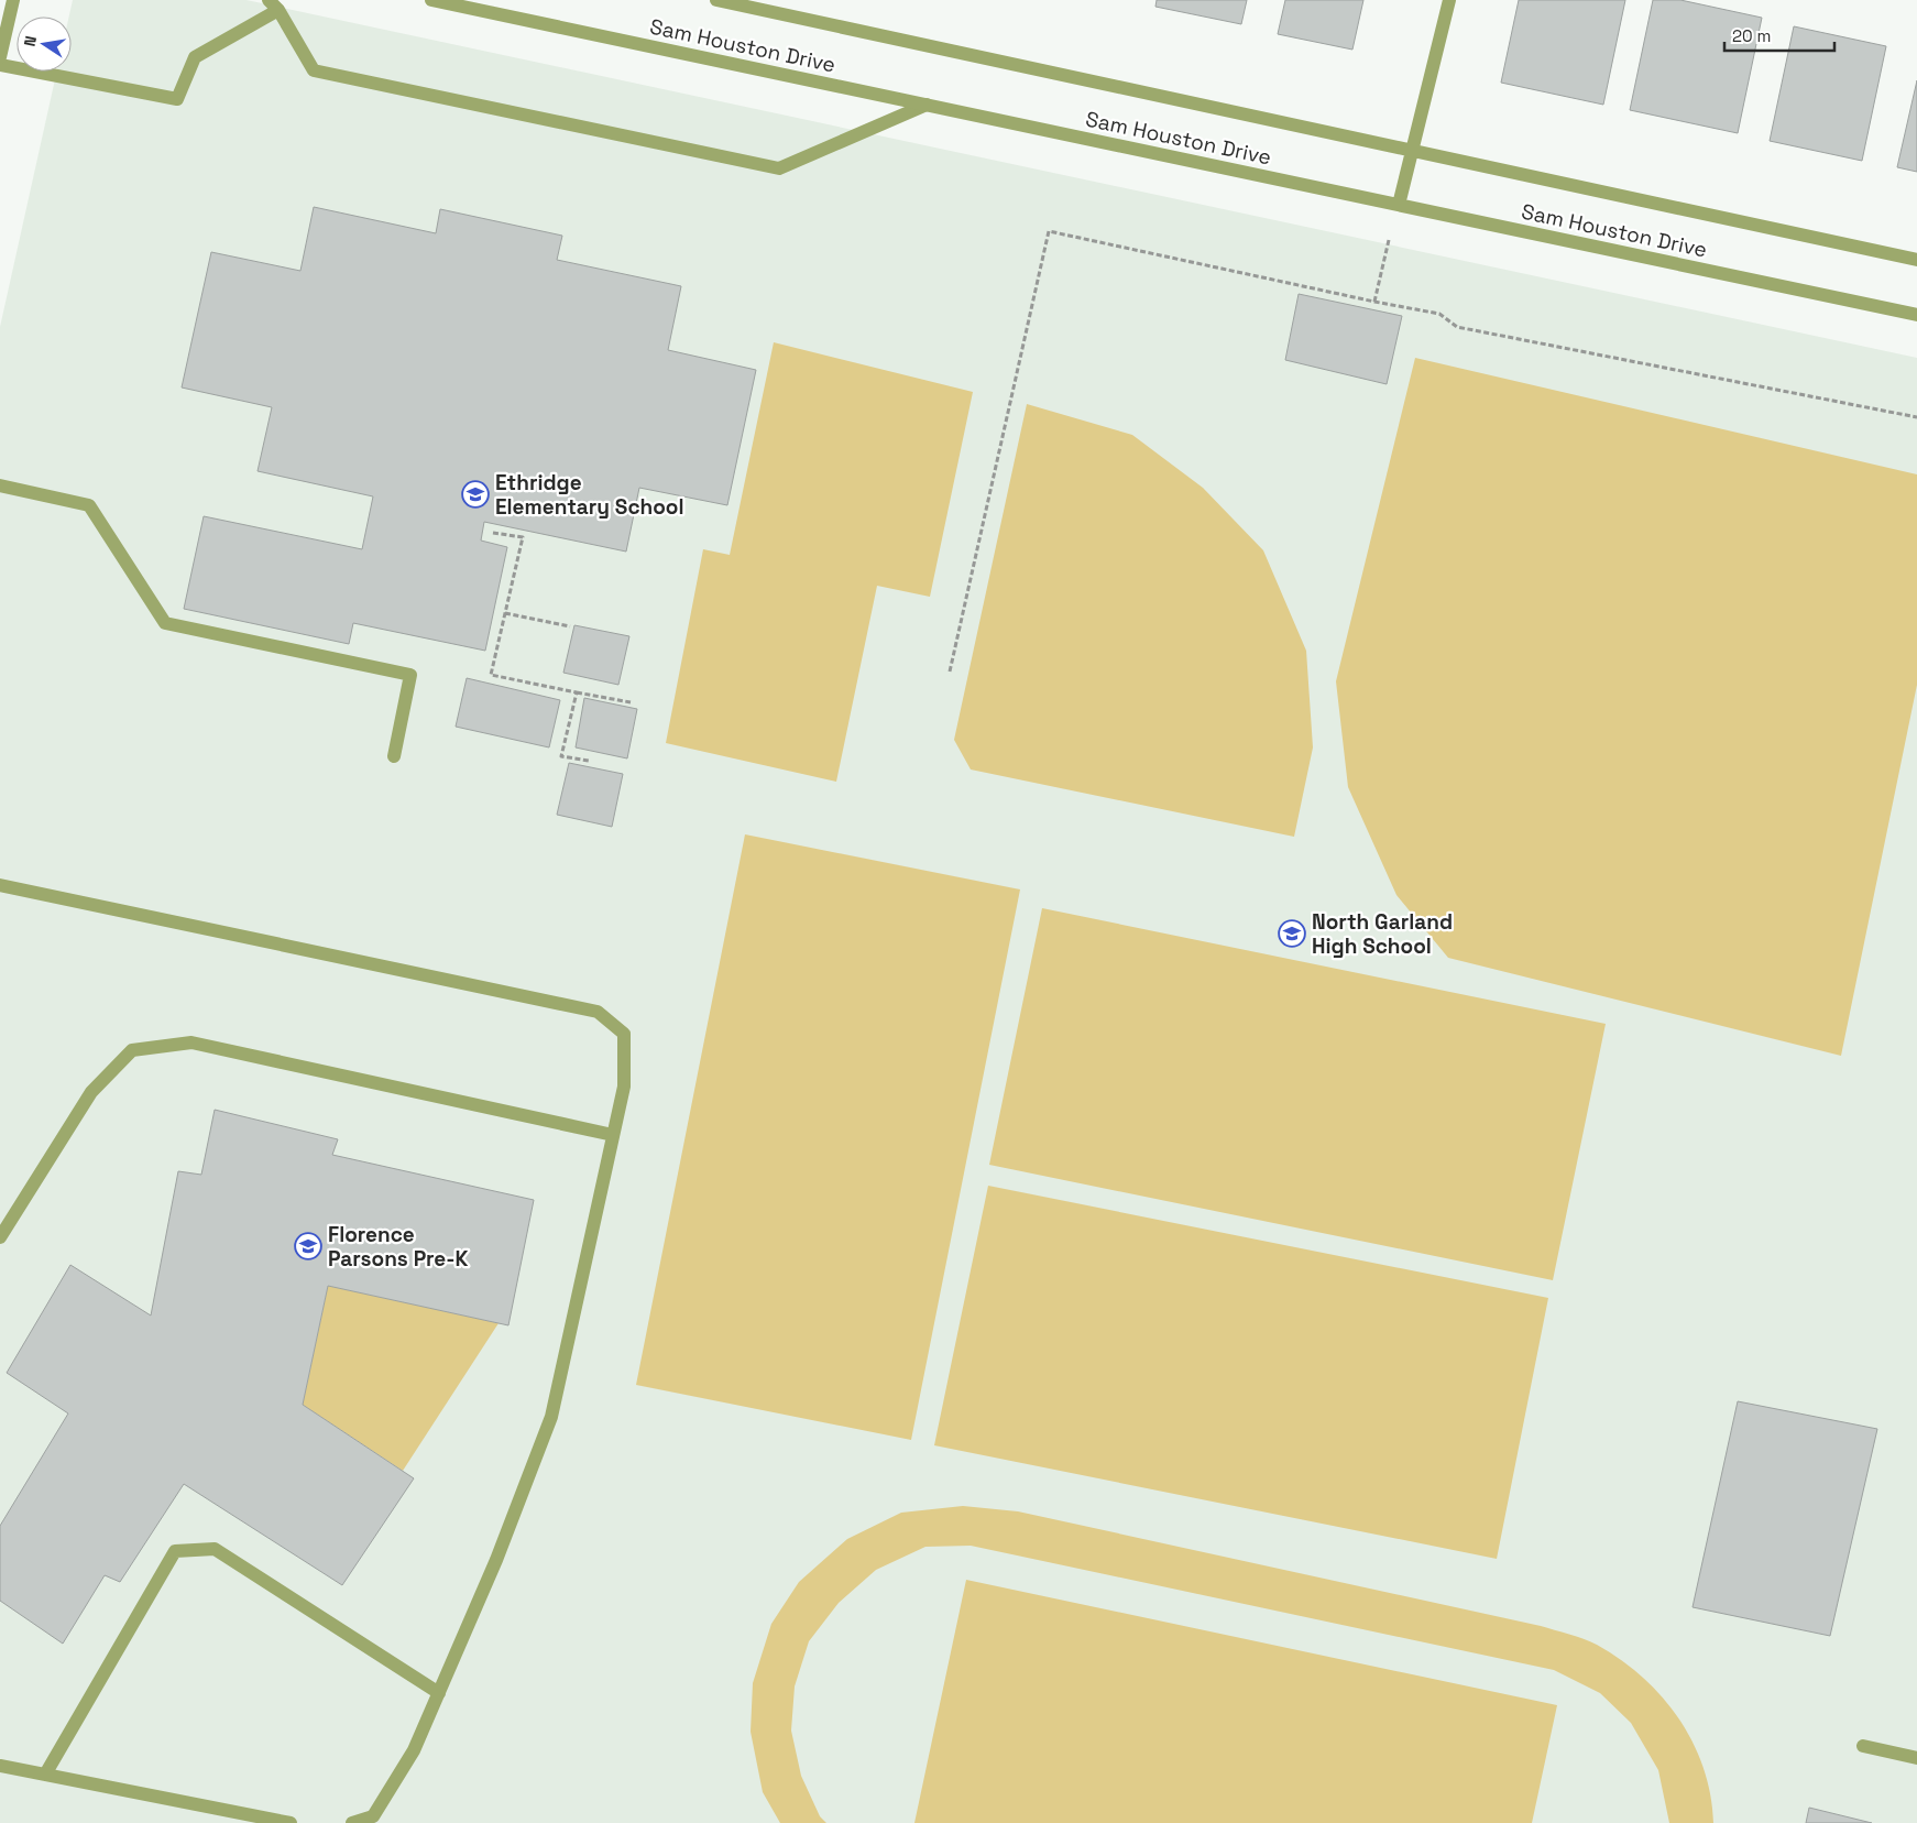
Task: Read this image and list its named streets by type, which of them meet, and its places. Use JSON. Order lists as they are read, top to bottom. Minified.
{"streets":{"street":["Sam Houston Drive"]},"places":{"school or university":["Ethridge Elementary School","North Garland High School","Florence Parsons Pre-K"]},"scale_bar":"20 m","north":"left"}
